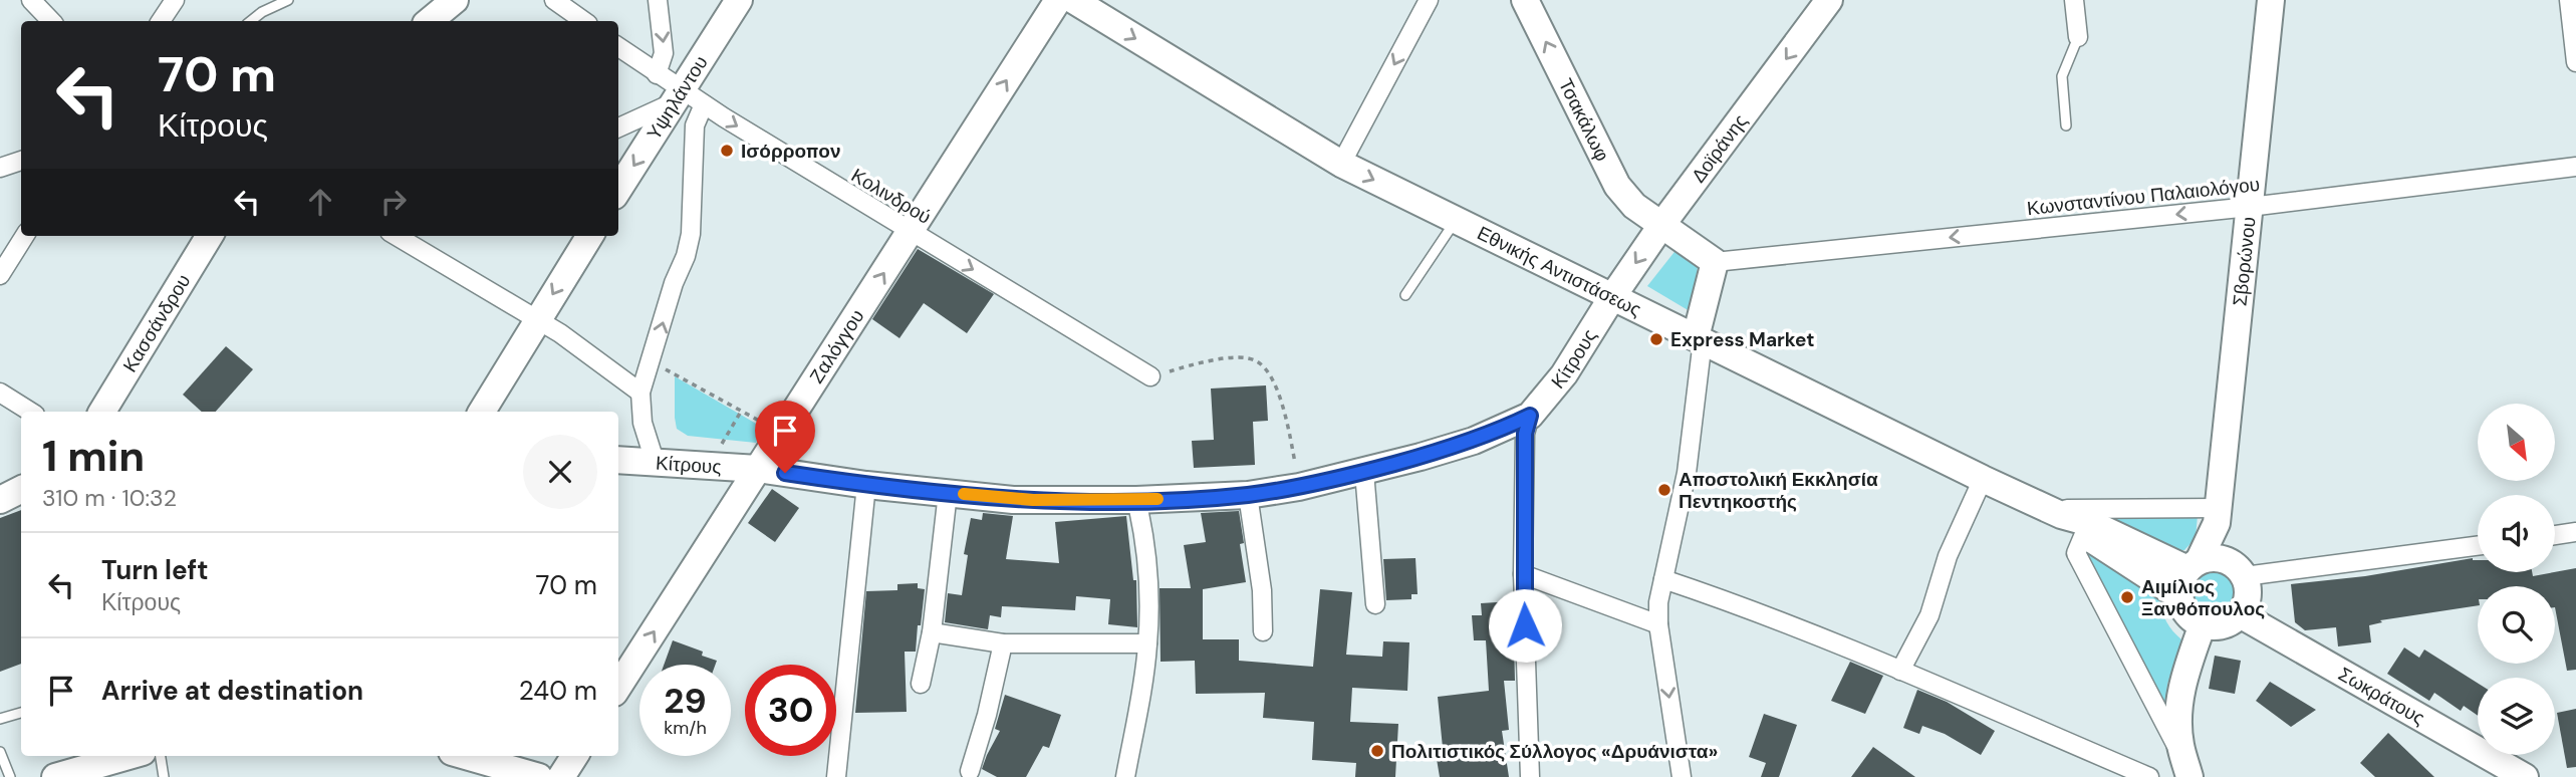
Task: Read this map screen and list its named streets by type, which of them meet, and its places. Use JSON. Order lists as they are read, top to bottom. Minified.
{"streets":{"main road":["Υψηλάντου","Τσακάλωφ","Δοϊράνης","Σβορώνου","Εθνικής Αντιστάσεως","Κασσάνδρου","Ζαλόγγου","Κίτρους","Σωκράτους"],"street":["Κολινδρού","Κωνσταντίνου Παλαιολόγου"]},"crossings":[["Υψηλάντου","Κολινδρού"],["Τσακάλωφ","Δοϊράνης"],["Τσακάλωφ","Κωνσταντίνου Παλαιολόγου"],["Δοϊράνης","Εθνικής Αντιστάσεως"],["Δοϊράνης","Κίτρους"],["Κολινδρού","Ζαλόγγου"],["Κωνσταντίνου Παλαιολόγου","Σβορώνου"],["Εθνικής Αντιστάσεως","Κίτρους"],["Ζαλόγγου","Κίτρους"]],"one_way":["Υψηλάντου","Τσακάλωφ","Δοϊράνης","Κολινδρού","Κωνσταντίνου Παλαιολόγου","Εθνικής Αντιστάσεως","Ζαλόγγου"],"places":["Ισόρροπον","Express Market","Αποστολική Εκκλησία Πεντηκοστής","Αιμίλιος Ξανθόπουλος","Πολιτιστικός Σύλλογος «Δρυάνιστα»"],"north":"bottom right","page":{"turn":["70 m","Κίτρους"],"heading":["1 min","310 m · 10:32"],"list":[{"name":"Turn left","note":"Κίτρους","value":"70 m"},{"name":"Arrive at destination","value":"240 m"}],"speed":"29 km/h","limit":"30"}}
